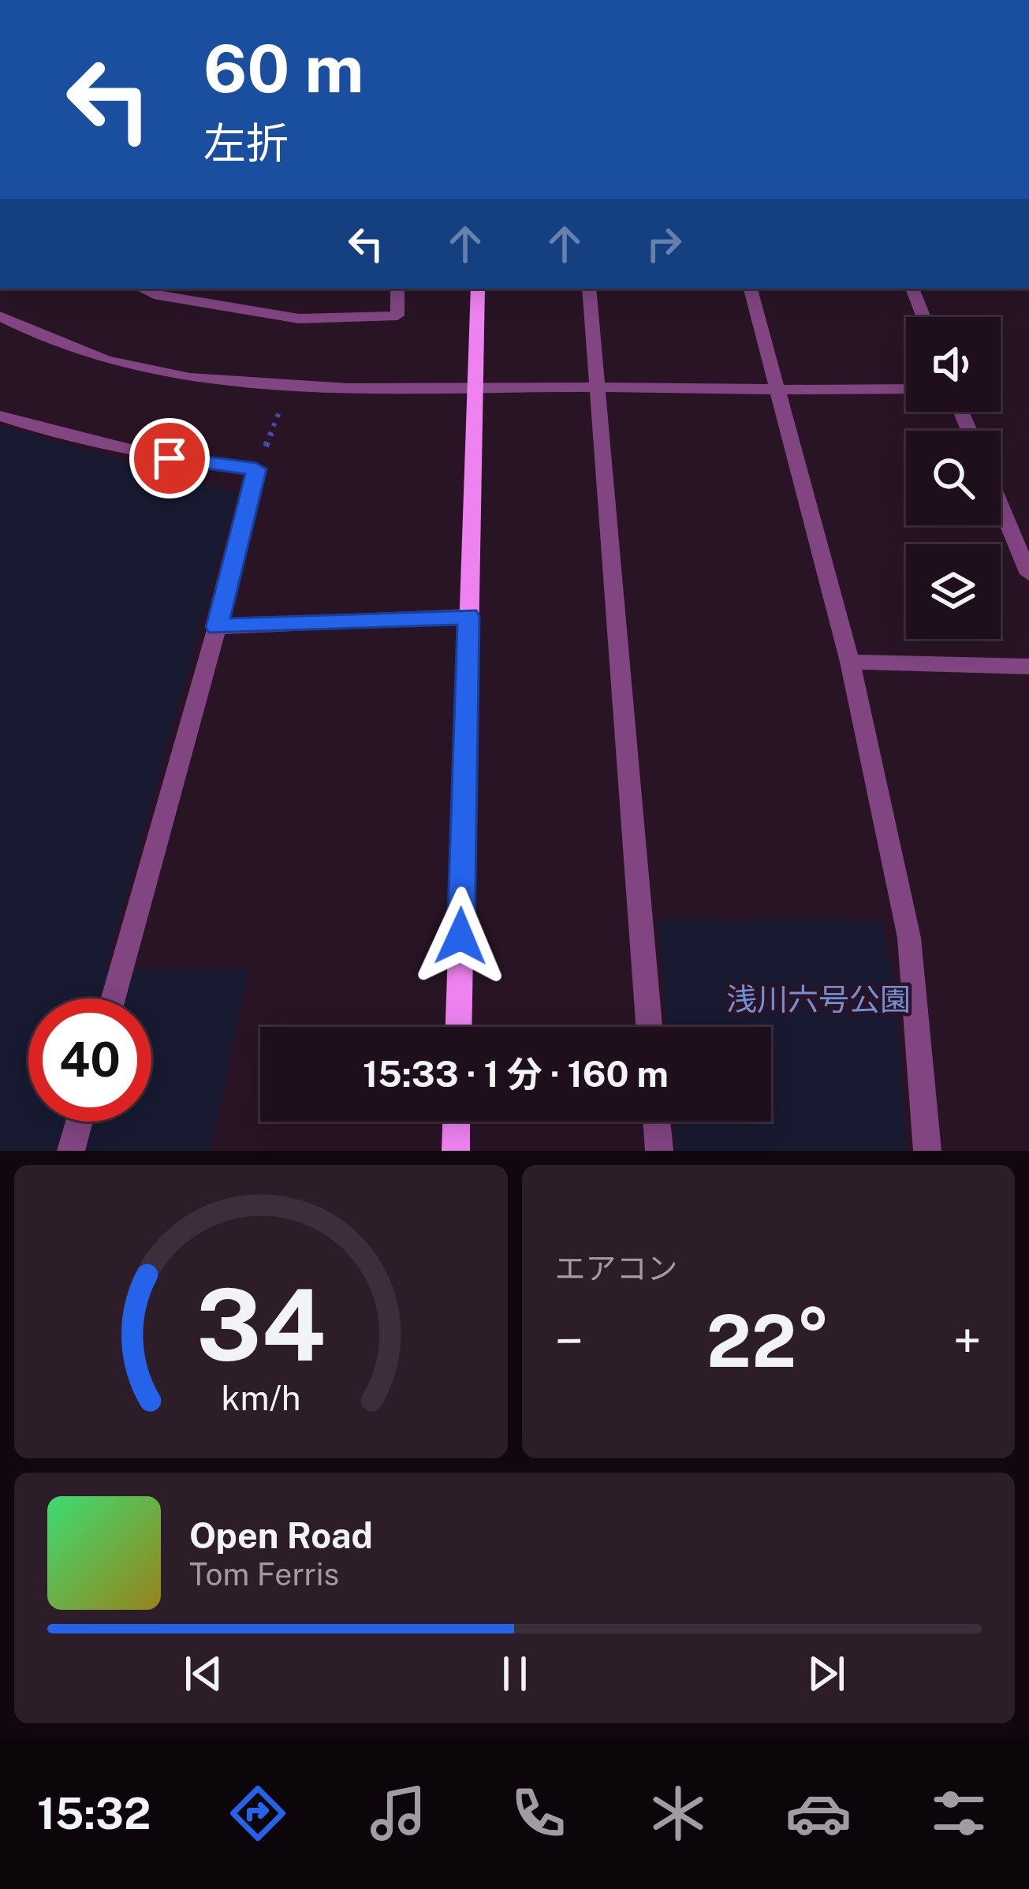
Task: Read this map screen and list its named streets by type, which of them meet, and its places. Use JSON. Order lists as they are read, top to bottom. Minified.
{"parks":["浅川六号公園"],"page":{"turn":["60 m","左折"],"limit":"40","trip":"15:33 · 1 分 · 160 m","tile":"エアコン","heat":["−","22°","+"],"song":["Open Road","Tom Ferris"],"tabs":"15:32","gauge":["34","km/h"]}}
